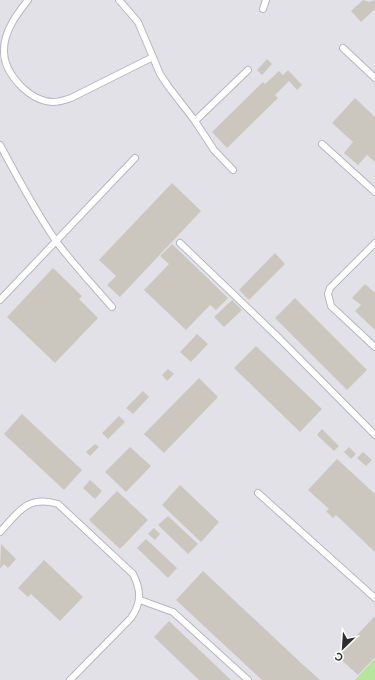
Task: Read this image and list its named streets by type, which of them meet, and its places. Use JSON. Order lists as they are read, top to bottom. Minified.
{"north":"bottom left"}
